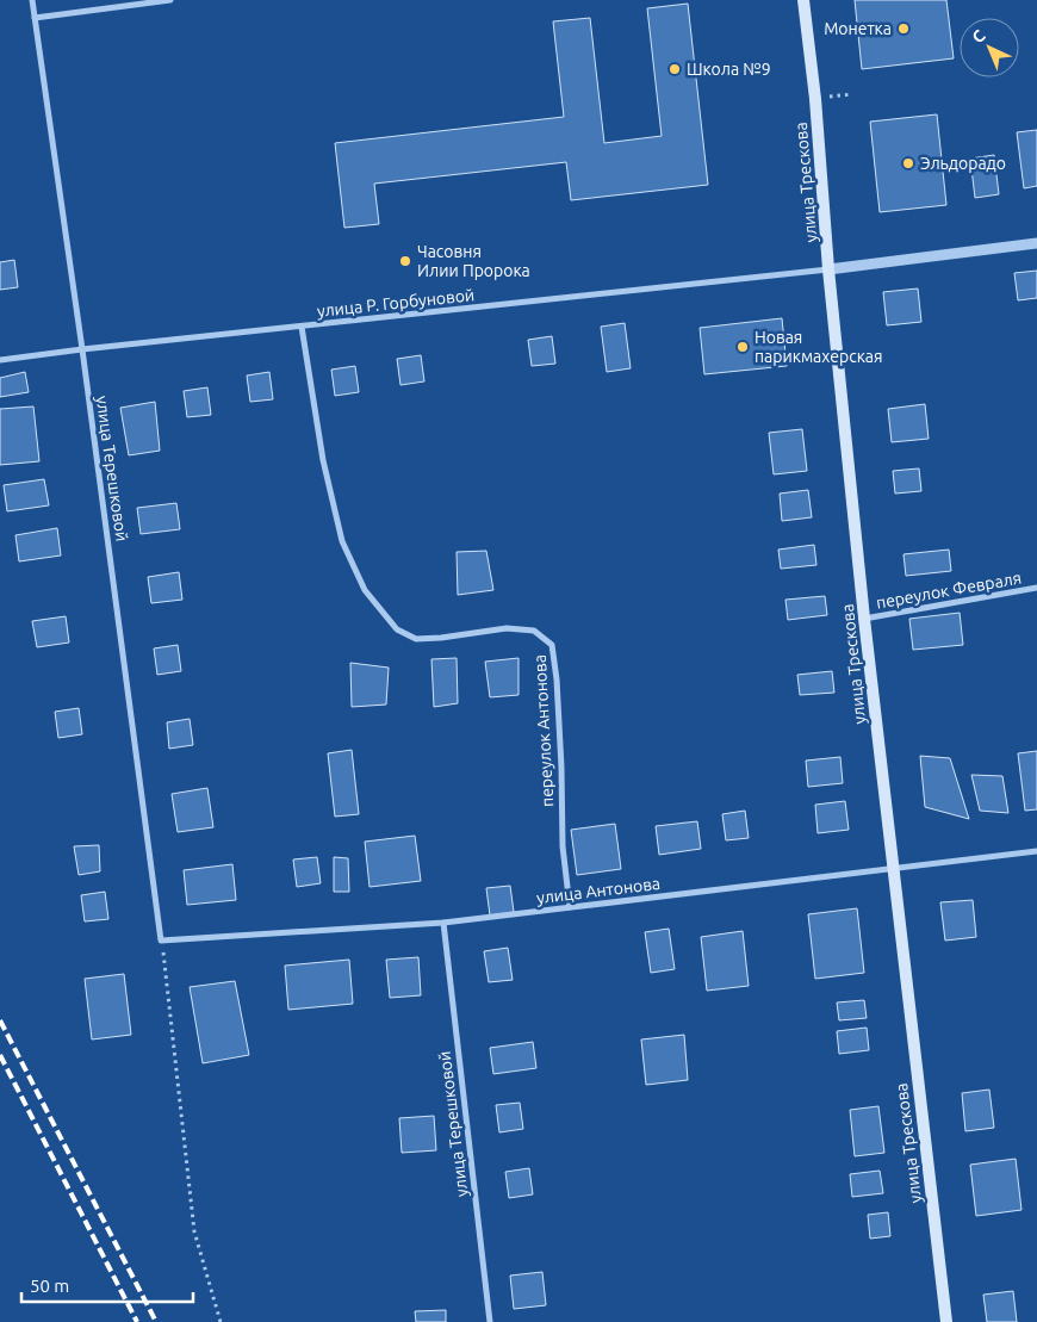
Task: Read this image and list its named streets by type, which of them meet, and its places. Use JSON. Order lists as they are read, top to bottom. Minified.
{"streets":{"main road":["улица Трескова"],"street":["улица Р. Горбуновой","улица Терешковой","переулок Февраля","переулок Антонова","улица Антонова"]},"crossings":[["улица Трескова","улица Р. Горбуновой"],["улица Трескова","переулок Февраля"],["улица Трескова","улица Антонова"],["улица Р. Горбуновой","улица Терешковой"],["улица Р. Горбуновой","переулок Антонова"],["улица Терешковой","улица Антонова"],["переулок Антонова","улица Антонова"]],"places":["Монетка","Школа №9","Эльдорадо","Часовня Илии Пророка","Новая парикмахерская"],"scale_bar":"50 m","north":"top left"}
